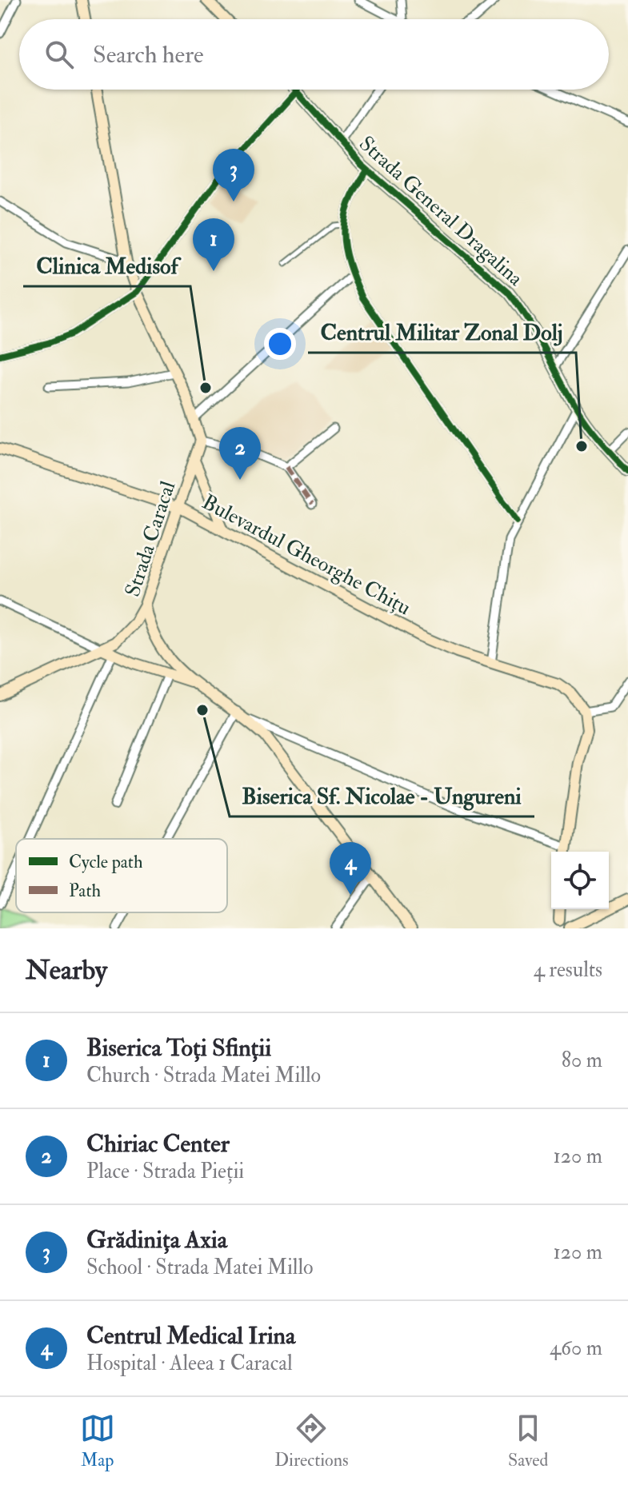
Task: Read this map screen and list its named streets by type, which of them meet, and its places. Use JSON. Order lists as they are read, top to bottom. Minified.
{"streets":{"main road":["Strada General Dragalina","Strada Caracal","Bulevardul Gheorghe Chițu"]},"crossings":[["Strada Caracal","Bulevardul Gheorghe Chițu"]],"places":["Clinica Medisof","Centrul Militar Zonal Dolj","Biserica Sf. Nicolae - Ungureni"],"legend":["Cycle path","Path"],"page":{"search":"Search here","pins":["3","1","2","4"],"heading":["Nearby","4 results"],"list":[{"mark":"1","name":"Biserica Toți Sfinții","note":"Church · Strada Matei Millo","value":"80 m"},{"mark":"2","name":"Chiriac Center","note":"Place · Strada Pieții","value":"120 m"},{"mark":"3","name":"Grădinița Axia","note":"School · Strada Matei Millo","value":"120 m"},{"mark":"4","name":"Centrul Medical Irina","note":"Hospital · Aleea 1 Caracal","value":"460 m"}],"nav":["Map","Directions","Saved"]}}
